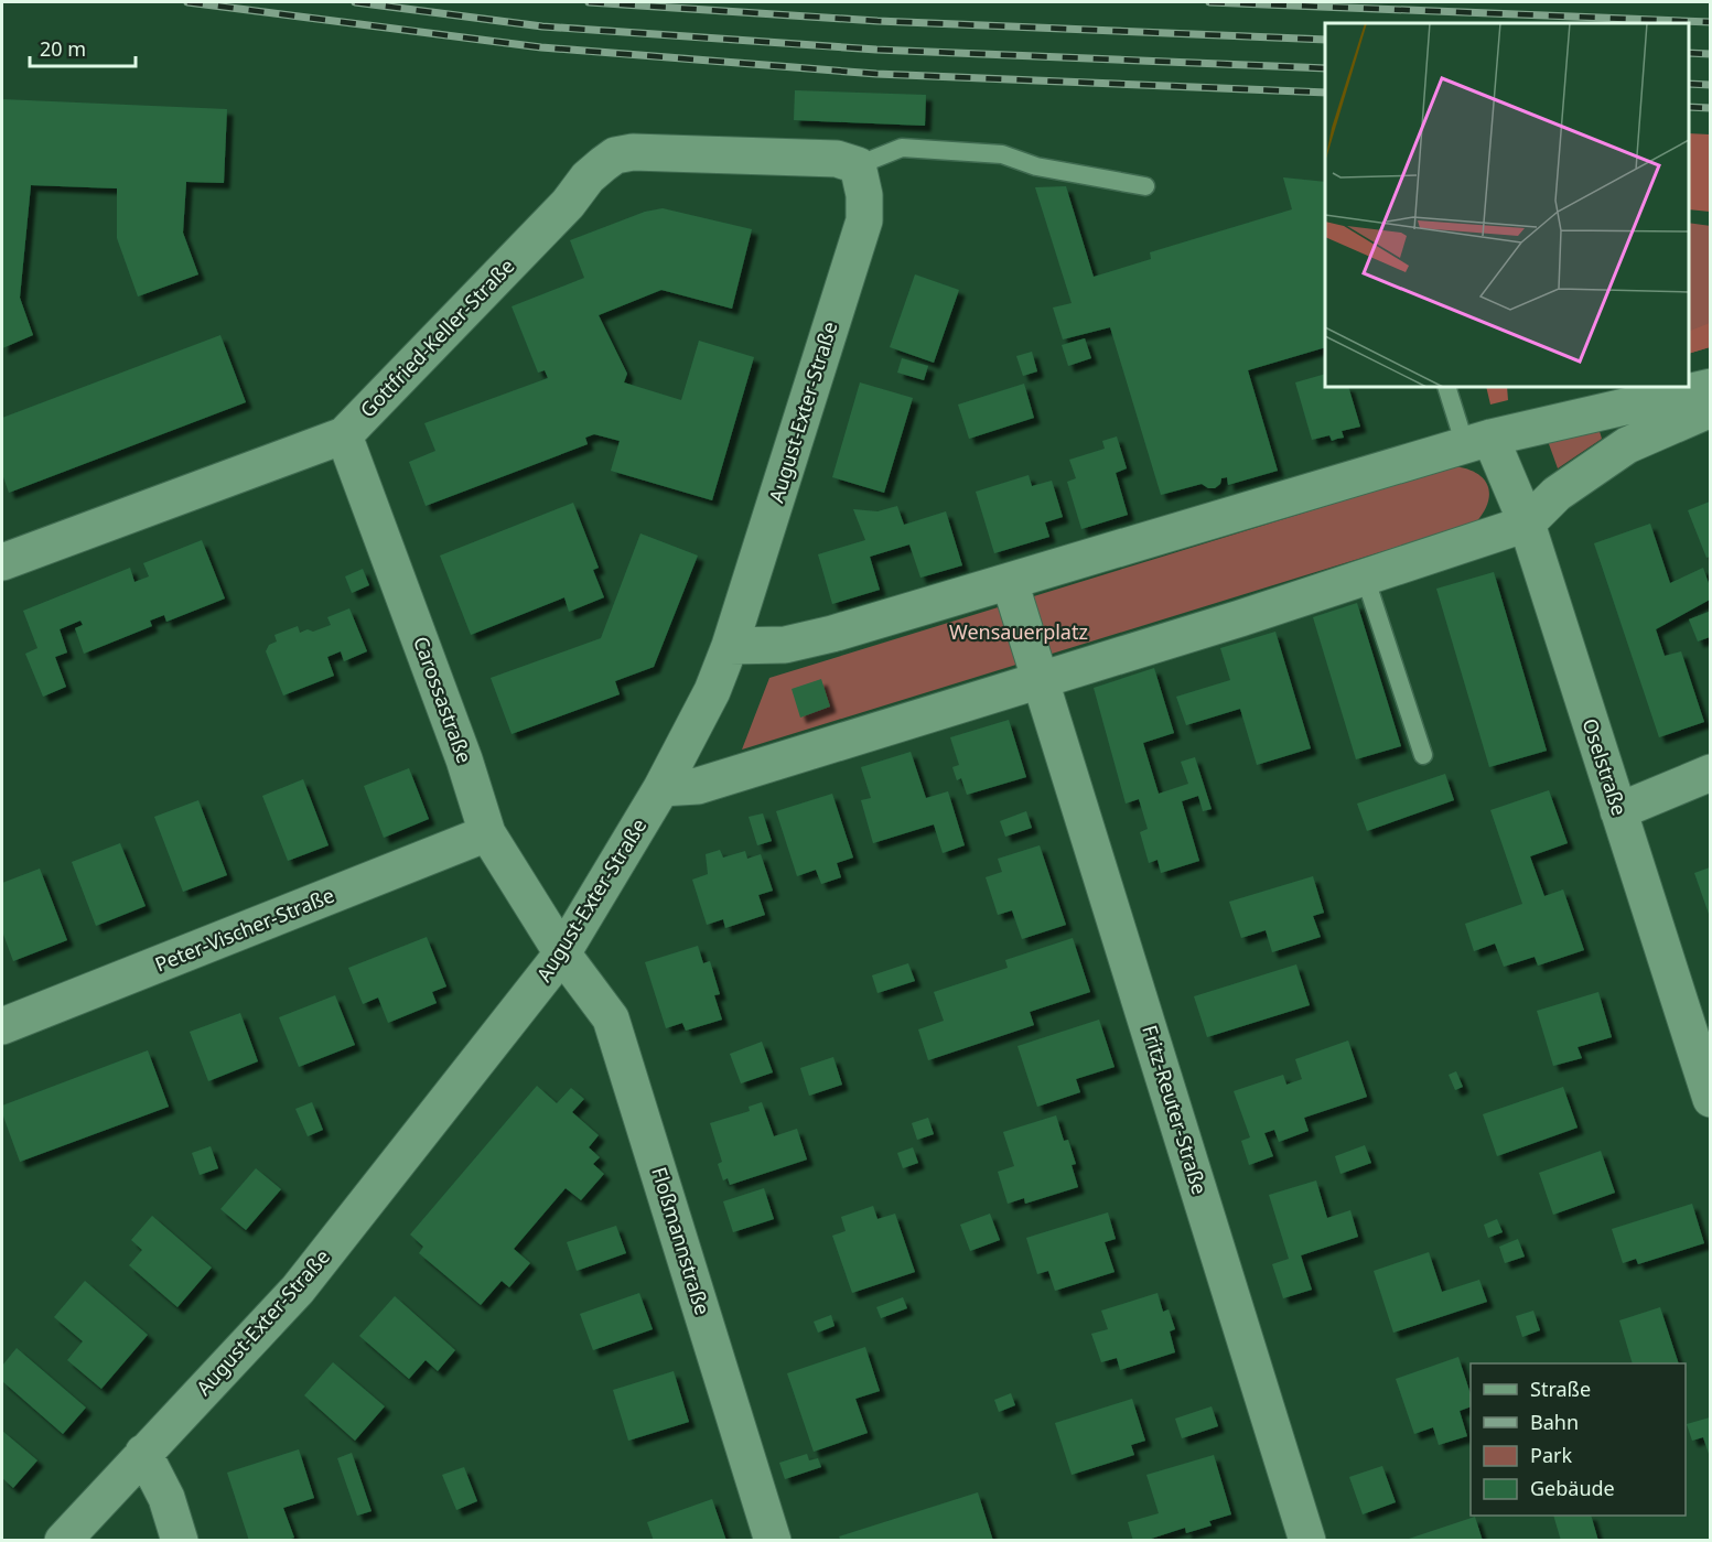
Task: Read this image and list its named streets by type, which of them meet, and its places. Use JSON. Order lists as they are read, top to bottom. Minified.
{"streets":{"street":["Gottfried-Keller-Straße","August-Exter-Straße","Carossastraße","Oselstraße","Peter-Vischer-Straße","Fritz-Reuter-Straße","Floßmannstraße"]},"crossings":[["Gottfried-Keller-Straße","August-Exter-Straße"],["Gottfried-Keller-Straße","Carossastraße"],["August-Exter-Straße","Carossastraße"],["August-Exter-Straße","Floßmannstraße"],["Carossastraße","Peter-Vischer-Straße"],["Carossastraße","Floßmannstraße"]],"parks":["Wensauerplatz"],"legend":["Straße","Bahn","Park","Gebäude"],"scale_bar":"20 m"}
